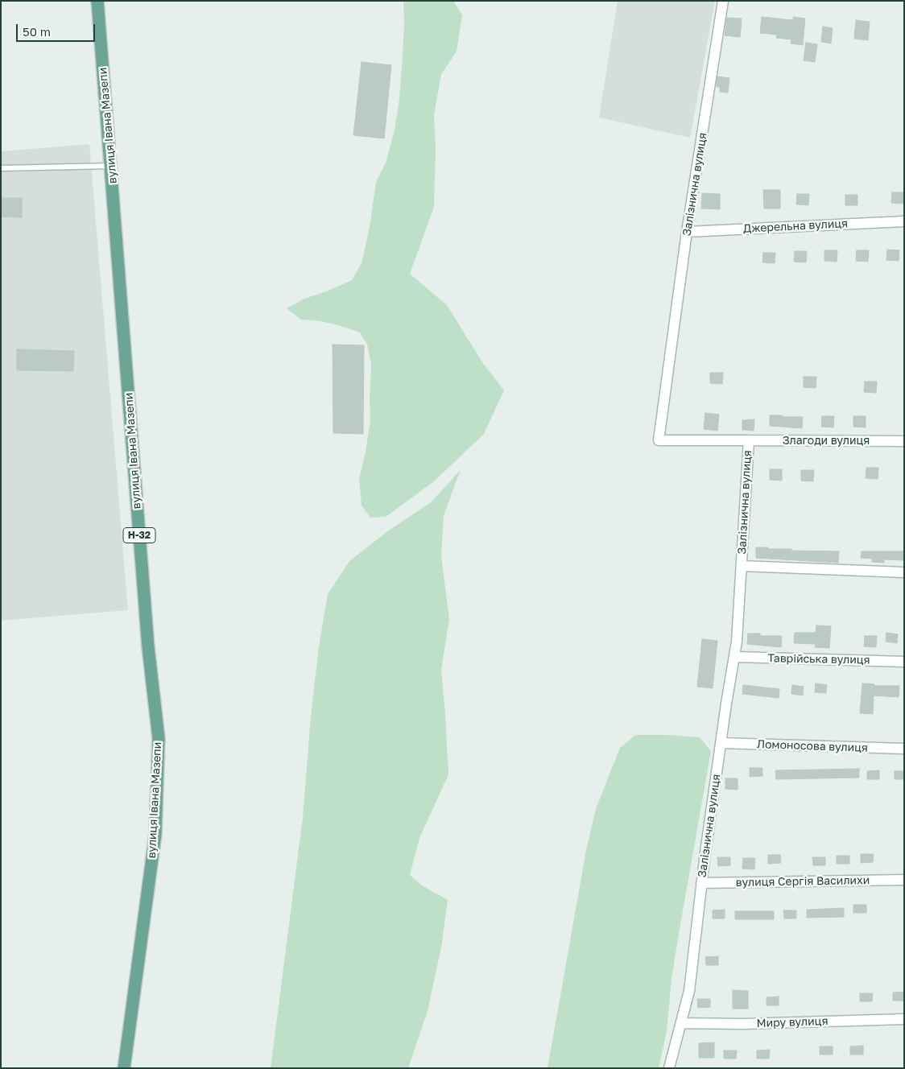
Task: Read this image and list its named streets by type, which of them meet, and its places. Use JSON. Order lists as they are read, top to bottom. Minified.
{"streets":{"main road":["вулиця Івана Мазепи","Н-32"],"street":["Залізнична вулиця","Джерельна вулиця","Злагоди вулиця","Таврійська вулиця","Ломоносова вулиця","вулиця Сергія Василихи","Миру вулиця"]},"crossings":[["Залізнична вулиця","Джерельна вулиця"],["Залізнична вулиця","Злагоди вулиця"],["Залізнична вулиця","Таврійська вулиця"],["Залізнична вулиця","Ломоносова вулиця"],["Залізнична вулиця","вулиця Сергія Василихи"],["Залізнична вулиця","Миру вулиця"]],"scale_bar":"50 m"}
